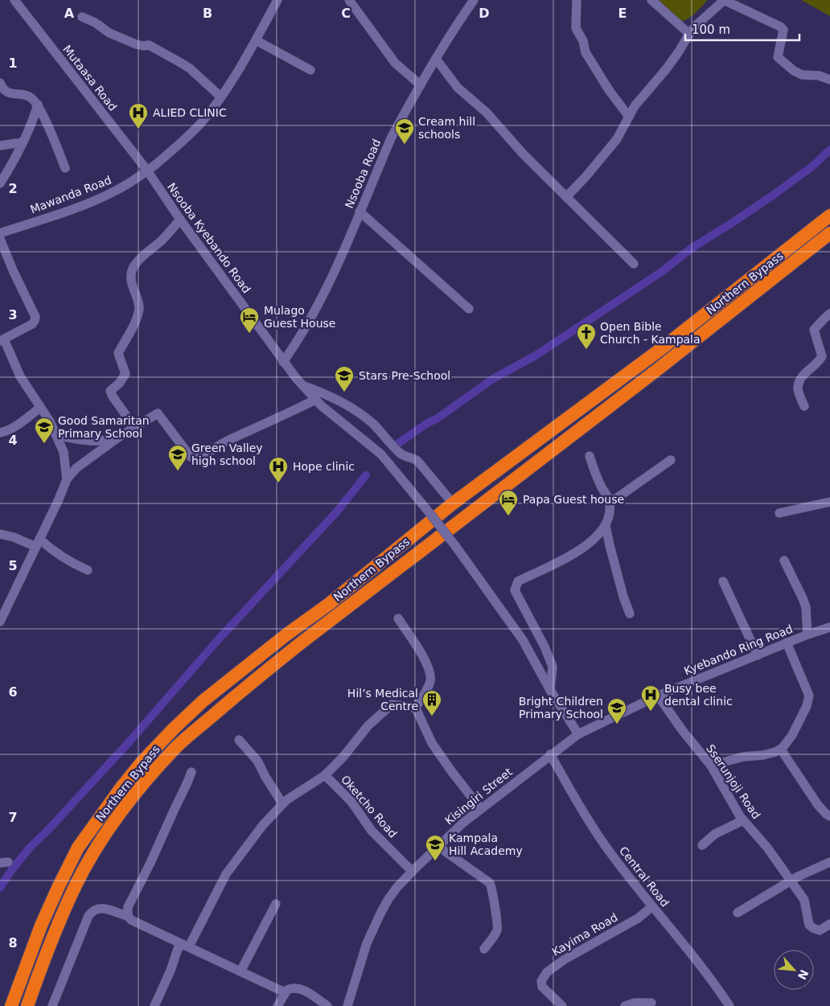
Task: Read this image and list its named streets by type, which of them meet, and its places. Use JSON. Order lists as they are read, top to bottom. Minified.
{"streets":{"highway":["Northern Bypass"],"street":["Mutaasa Road","Nsooba Road","Mawanda Road","Nsooba Kyebando Road","Kyebando Ring Road","Sserunjoji Road","Kisingiri Street","Oketcho Road","Central Road","Kayima Road"]},"crossings":[["Mutaasa Road","Mawanda Road"],["Mutaasa Road","Nsooba Kyebando Road"],["Nsooba Road","Nsooba Kyebando Road"],["Mawanda Road","Nsooba Kyebando Road"],["Kyebando Ring Road","Sserunjoji Road"],["Kyebando Ring Road","Kisingiri Street"],["Kyebando Ring Road","Central Road"],["Kisingiri Street","Oketcho Road"],["Kisingiri Street","Central Road"],["Central Road","Kayima Road"]],"places":{"hospital":["ALIED CLINIC","Hope clinic","Busy bee dental clinic"],"school or university":["Cream hill schools","Stars Pre-School","Good Samaritan Primary School","Green Valley high school","Bright Children Primary School","Kampala Hill Academy"],"hotel":["Mulago Guest House","Papa Guest house"],"church":["Open Bible Church - Kampala"],"building":["Hil’s Medical Centre"]},"scale_bar":"100 m","north":"bottom right","grid":{"columns":["A","B","C","D","E"],"rows":["1","2","3","4","5","6","7","8"]}}
